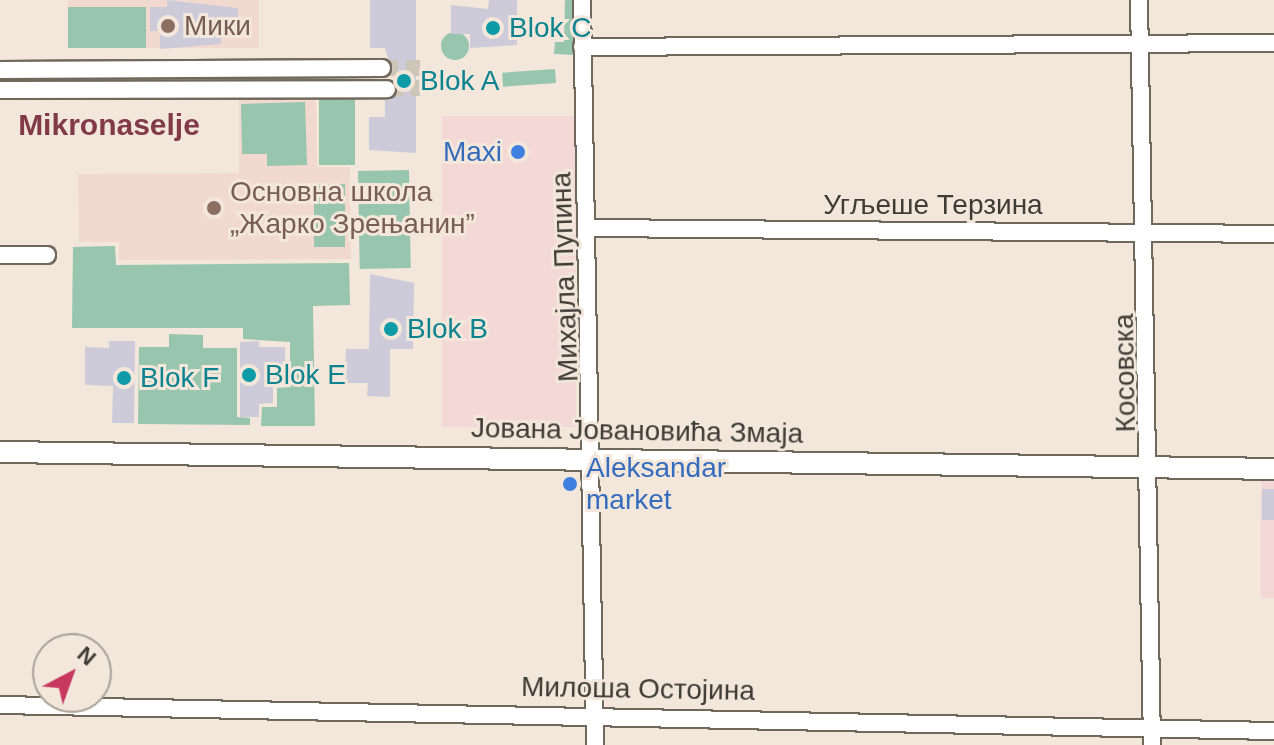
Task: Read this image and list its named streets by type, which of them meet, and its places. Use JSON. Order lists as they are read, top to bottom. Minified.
{"streets":{"main road":["Јована Јовановића Змаја"],"street":["Угљеше Терзина","Михајла Пупина","Косовска","Милоша Остојина"]},"crossings":[["Угљеше Терзина","Михајла Пупина"],["Угљеше Терзина","Косовска"],["Михајла Пупина","Јована Јовановића Змаја"],["Михајла Пупина","Милоша Остојина"],["Косовска","Јована Јовановића Змаја"],["Косовска","Милоша Остојина"]],"districts":["Mikronaselje"],"places":["Мики","Blok C","Blok A","Maxi","Основна школа „Жарко Зрењанин”","Blok B","Blok E","Blok F","Aleksandar market"],"north":"top right"}
